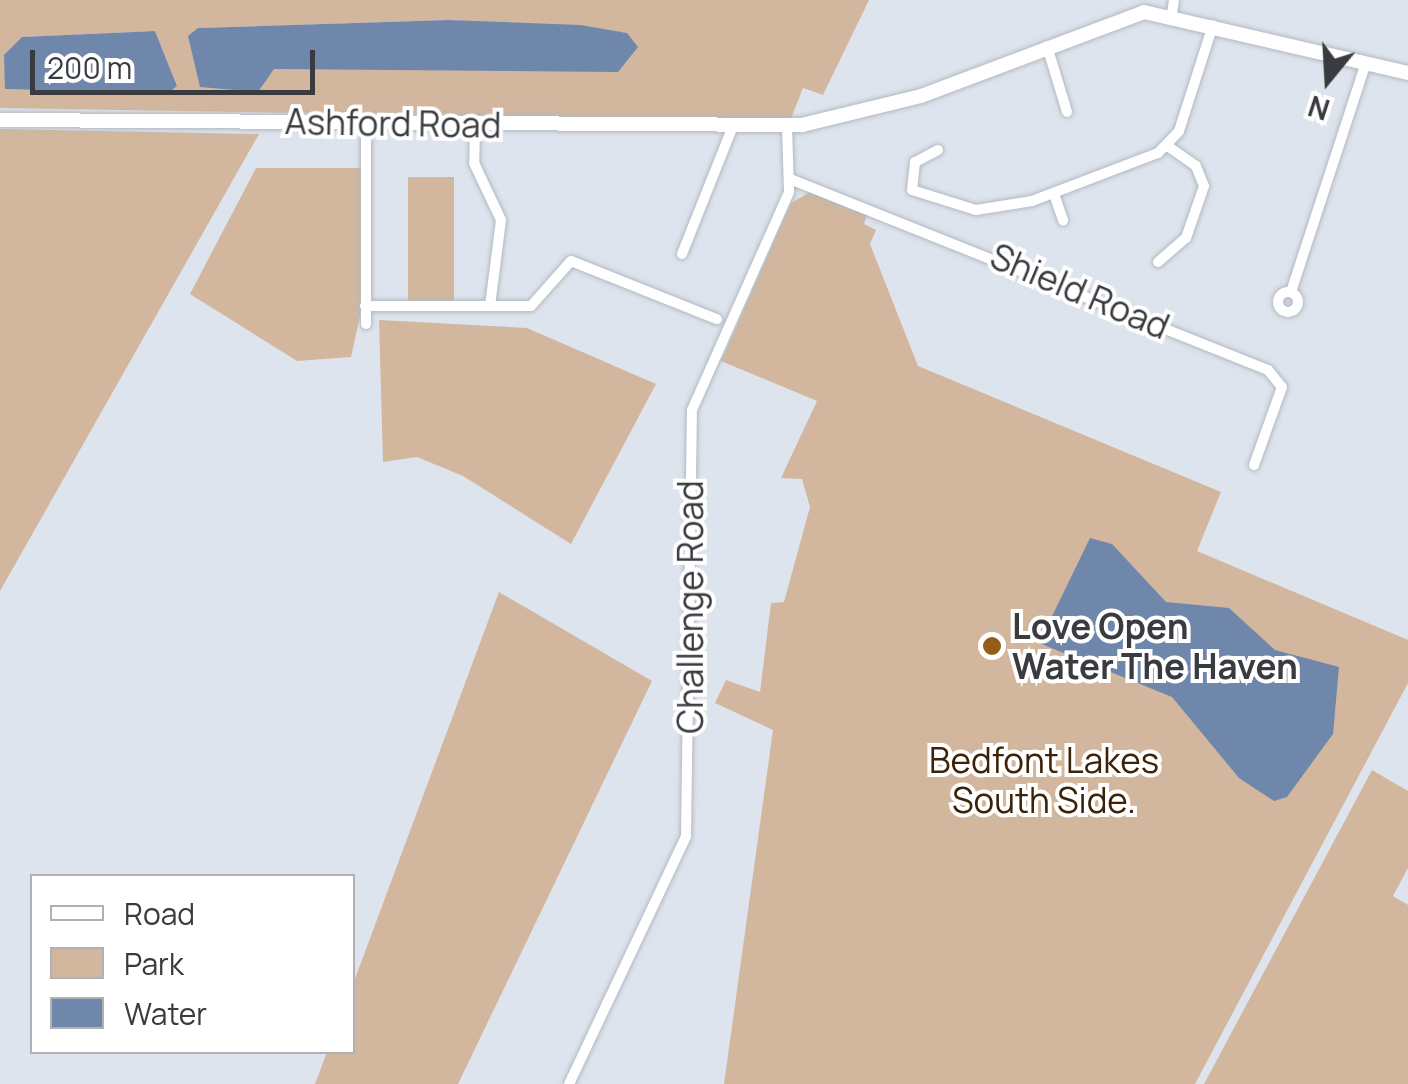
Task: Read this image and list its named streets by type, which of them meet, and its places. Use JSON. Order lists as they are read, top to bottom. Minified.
{"streets":{"main road":["Ashford Road"],"street":["Shield Road","Challenge Road"]},"crossings":[["Ashford Road","Challenge Road"],["Shield Road","Challenge Road"]],"parks":["Bedfont Lakes South Side."],"places":["Love Open Water The Haven"],"legend":["Road","Park","Water"],"scale_bar":"200 m","north":"bottom"}
